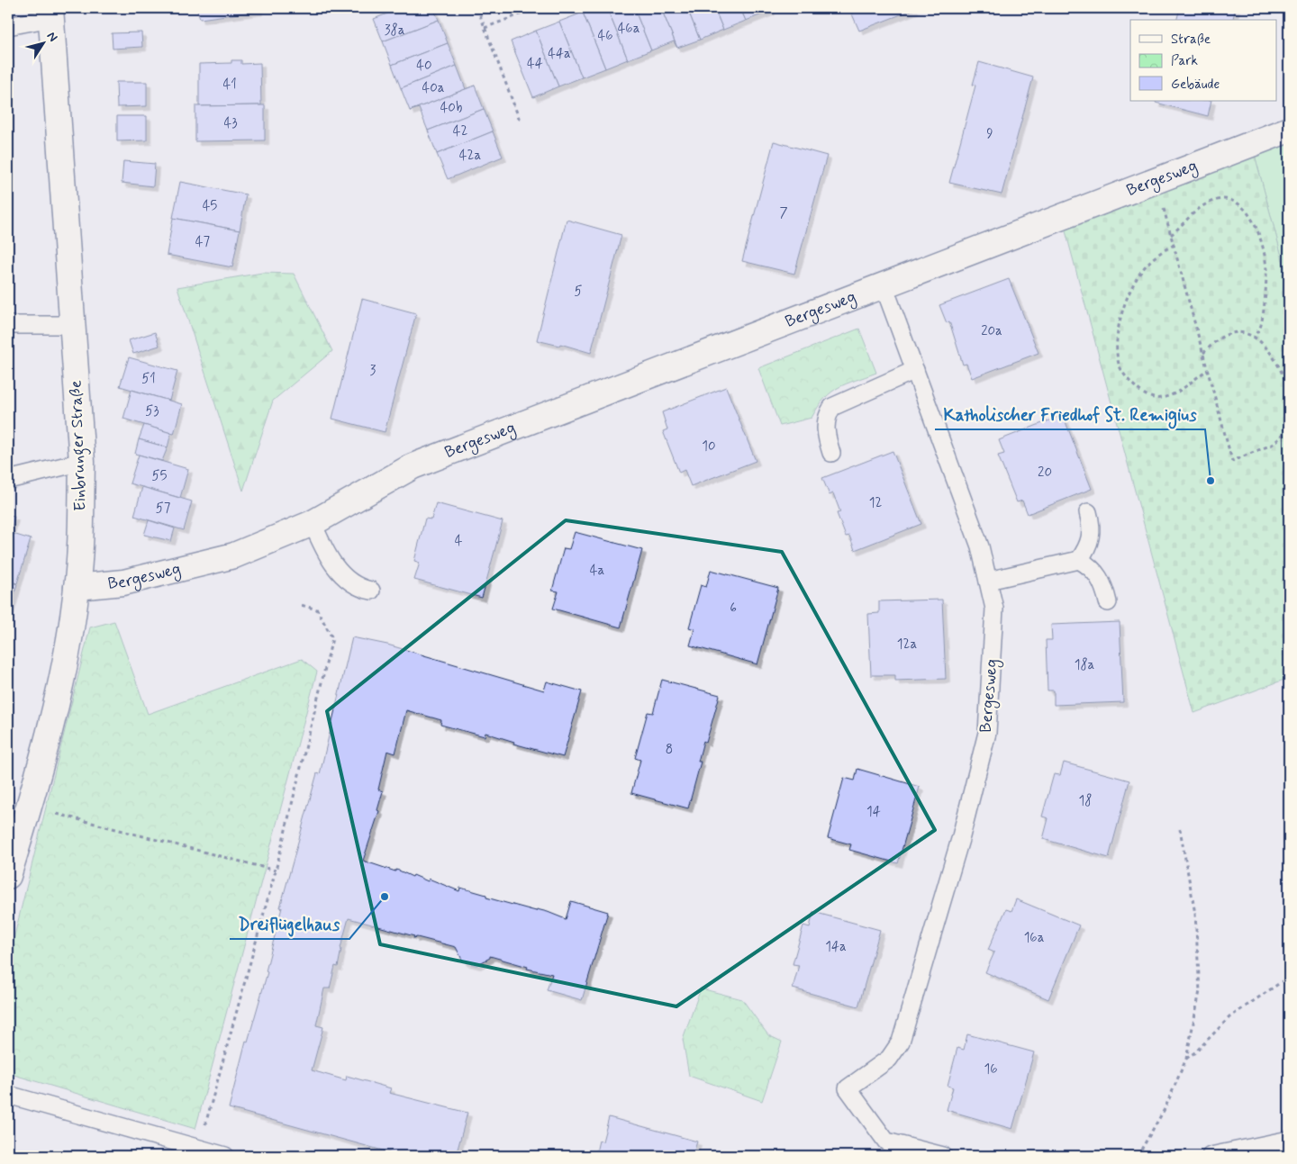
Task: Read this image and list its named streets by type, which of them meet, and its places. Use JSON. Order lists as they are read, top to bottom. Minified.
{"streets":{"street":["Bergesweg","Einbrunger Straße"]},"crossings":[["Bergesweg","Einbrunger Straße"]],"places":["Katholischer Friedhof St. Remigius","Dreiflügelhaus"],"house_numbers":["46a","38a","46","44a","44","40","41","40a","40b","43","42","9","42a","45","7","47","5","20a","3","51","53","10","20","55","12","57","4","4a","6","12a","18a","8","18","14","16a","14a","16"],"legend":["Straße","Park","Gebäude"],"north":"top right"}
